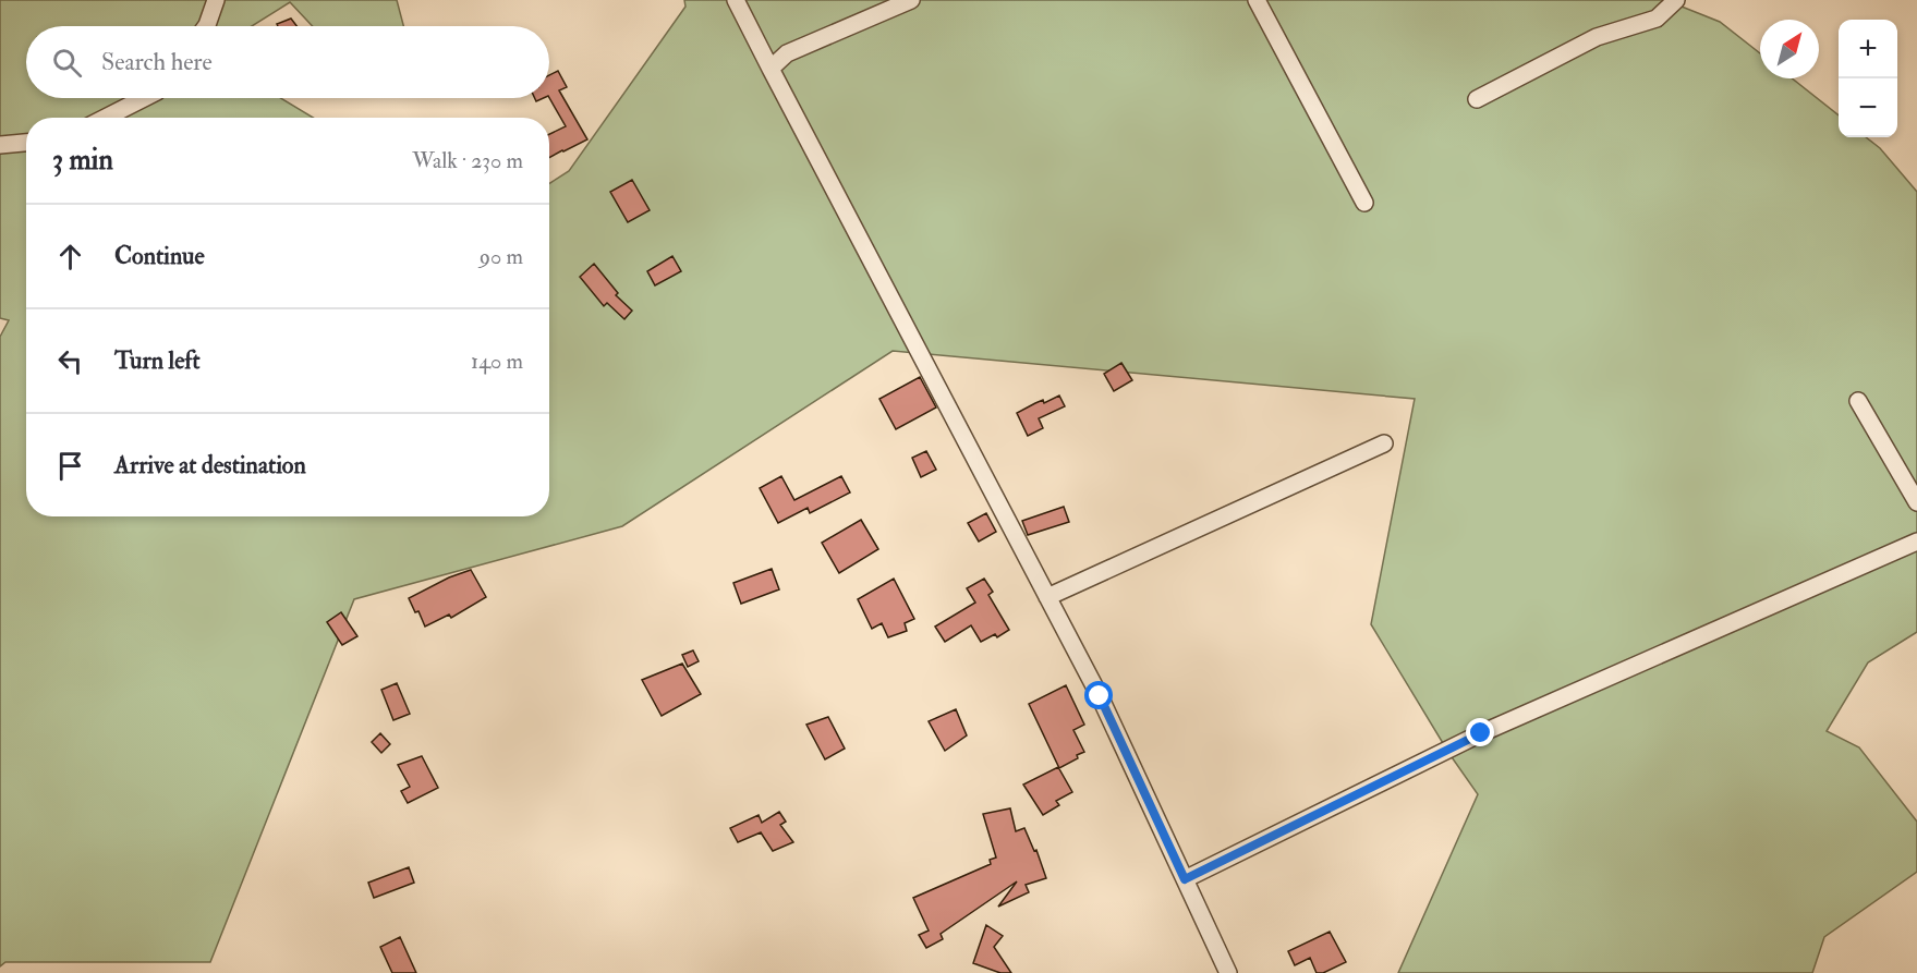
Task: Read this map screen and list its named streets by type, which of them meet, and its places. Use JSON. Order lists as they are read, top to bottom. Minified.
{"north":"top right","page":{"map_buttons":["+","−"],"search":"Search here","heading":["3 min","Walk · 230 m"],"list":[["Continue","90 m"],["Turn left","140 m"],"Arrive at destination"]}}
